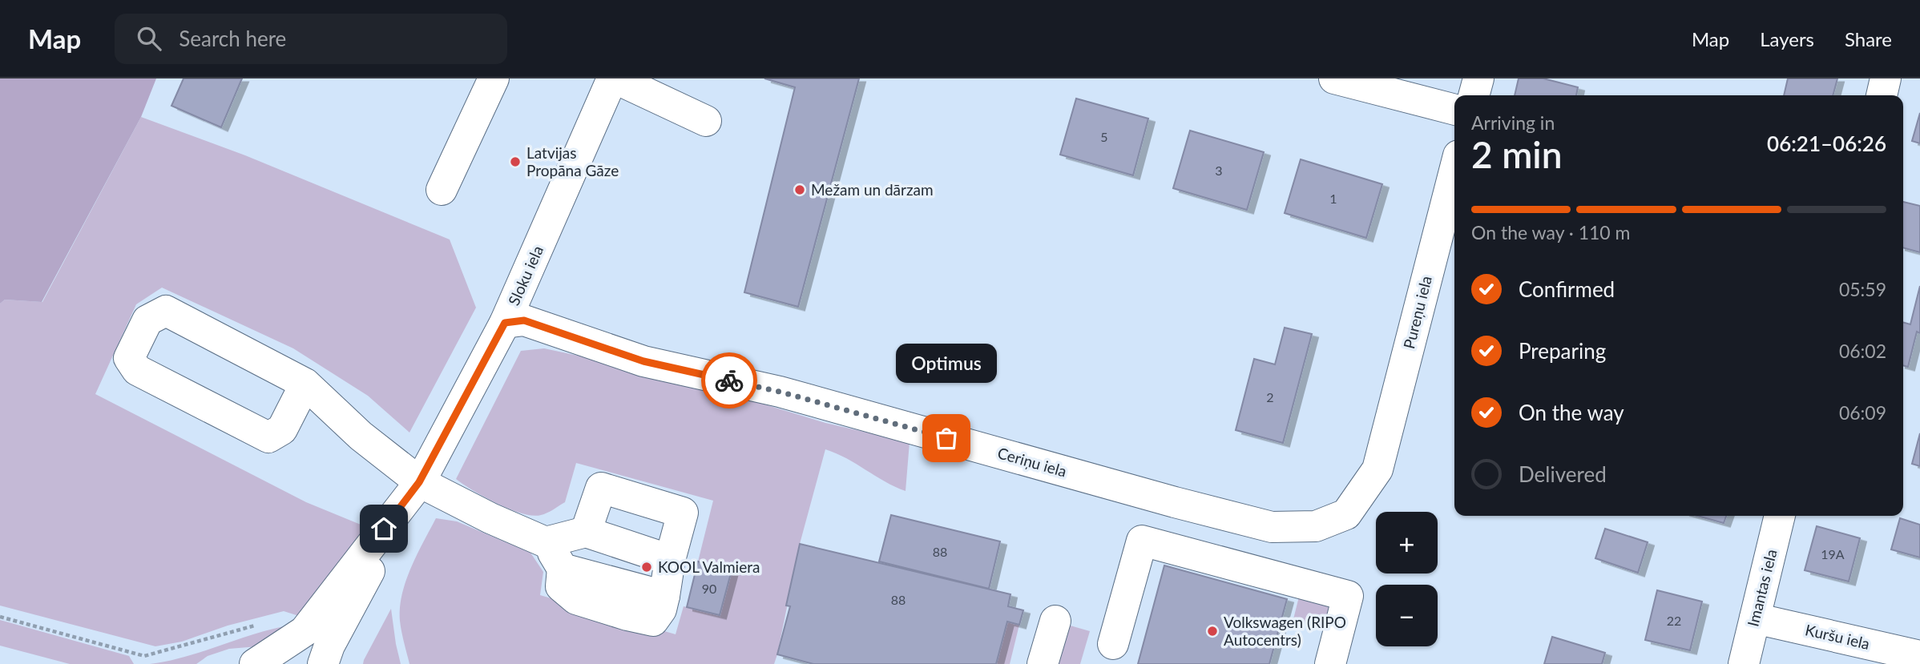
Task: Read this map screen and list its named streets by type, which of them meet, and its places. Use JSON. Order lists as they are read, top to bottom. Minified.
{"streets":{"street":["Sloku iela","Pureņu iela","Ceriņu iela","Imantas iela","Kuršu iela"]},"crossings":[["Sloku iela","Ceriņu iela"],["Pureņu iela","Ceriņu iela"],["Imantas iela","Kuršu iela"]],"places":["Latvijas Propāna Gāze","Mežam un dārzam","Optimus","KOOL Valmiera","Volkswagen (RIPO Autocentrs)"],"house_numbers":["5","3","1","2","88","19A","90","88","22"],"page":{"header":"Map","search":"Search here","nav":["Map","Layers","Share"],"heading":["2 min","Arriving in","06:21–06:26"],"bar":"On the way · 110 m","list":[["Confirmed","05:59"],["Preparing","06:02"],["On the way","06:09"],"Delivered"],"bubble":"Optimus","map_buttons":["+","−"]}}
